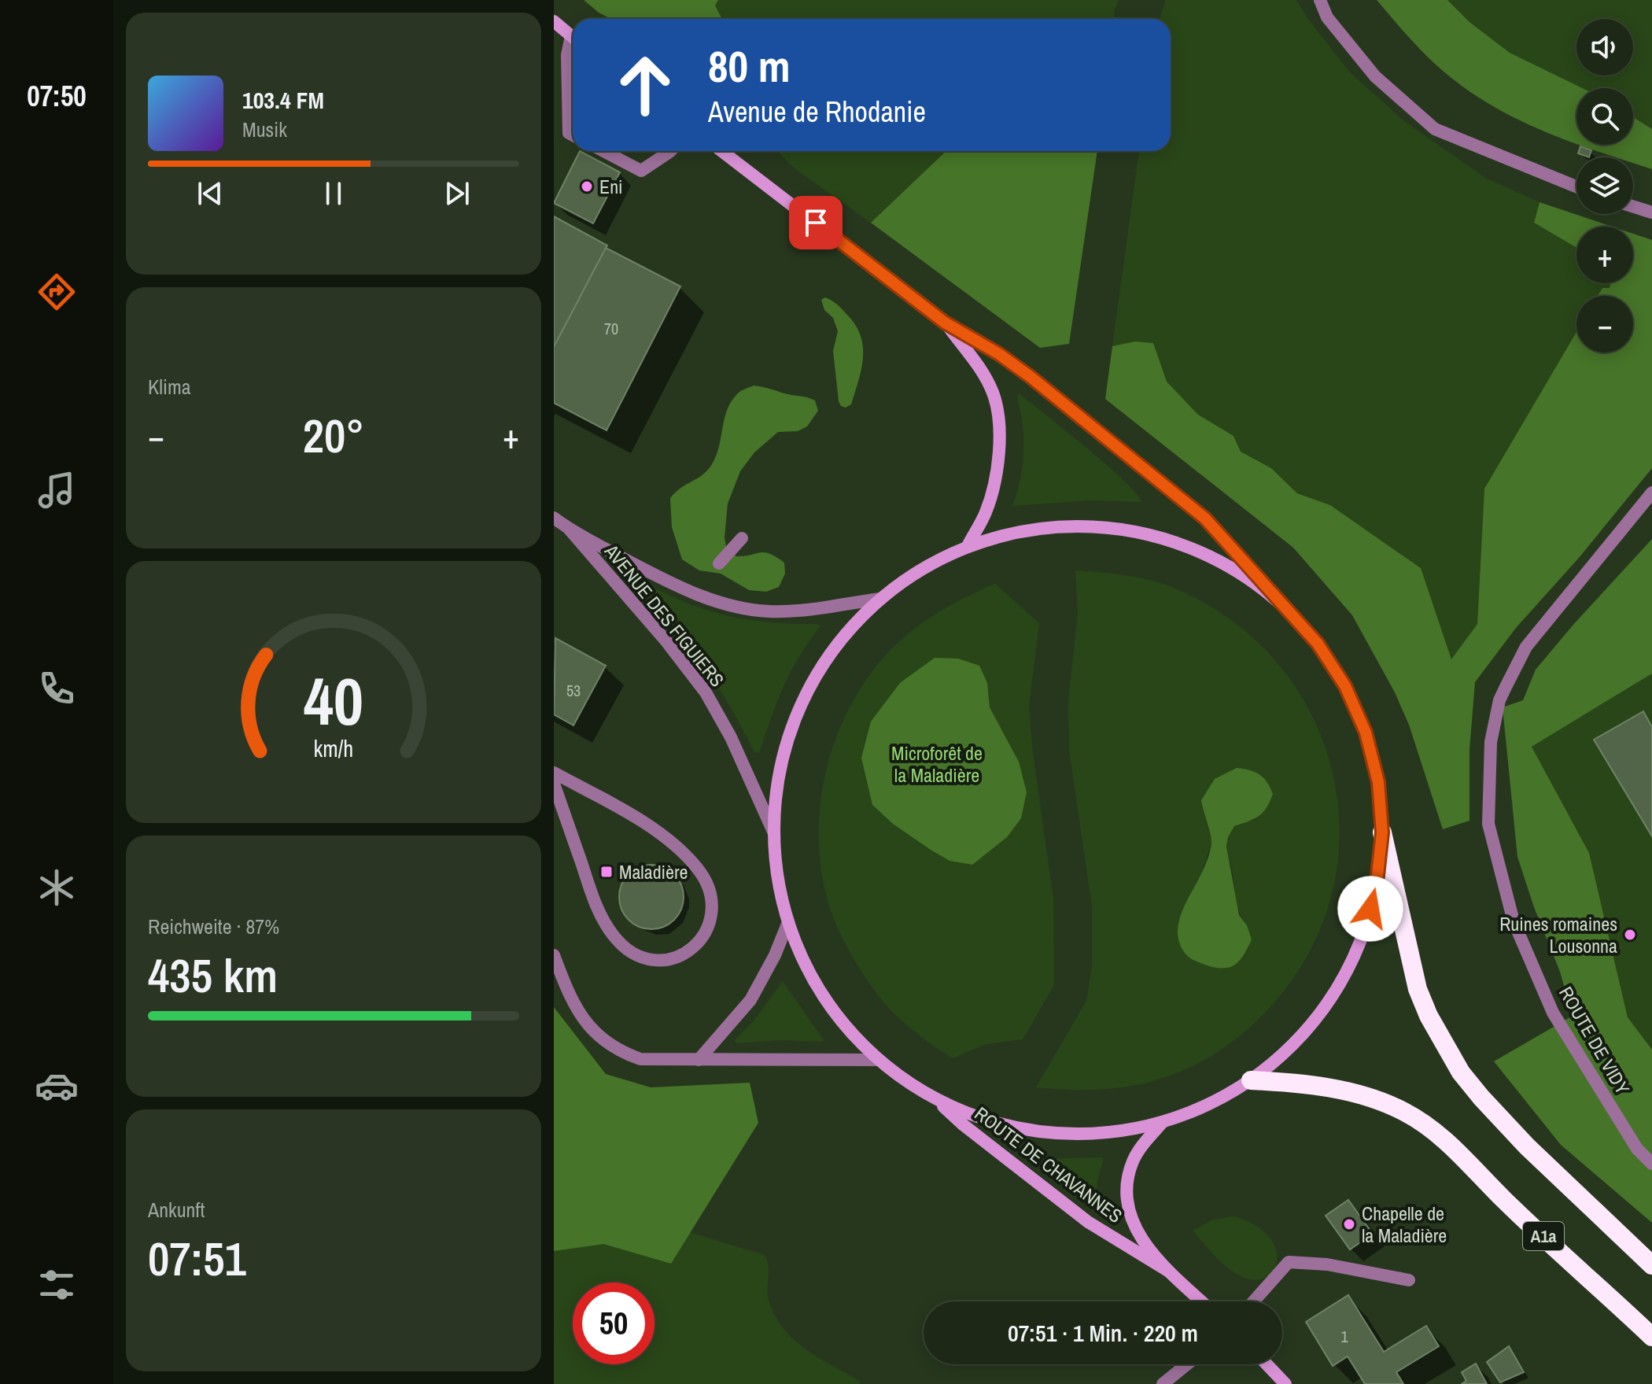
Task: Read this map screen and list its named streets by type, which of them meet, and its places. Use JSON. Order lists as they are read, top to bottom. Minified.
{"streets":{"highway":["A1a"],"main road":["ROUTE DE CHAVANNES"],"street":["AVENUE DES FIGUIERS","ROUTE DE VIDY"]},"parks":["Microforêt de la Maladière"],"places":{"other":["Eni","Ruines romaines Lousonna","Chapelle de la Maladière"],"transit":["Maladière"]},"house_numbers":["70","53","1"],"page":{"tabs":"07:50","map_buttons":["+","−"],"turn":["80 m","Avenue de Rhodanie"],"song":["103.4 FM","Musik"],"tile":["Klima",["Reichweite · 87%","435 km"],["Ankunft","07:51"]],"heat":["−","20°","+"],"limit":"50","trip":"07:51 · 1 Min. · 220 m","gauge":["40","km/h"]}}
